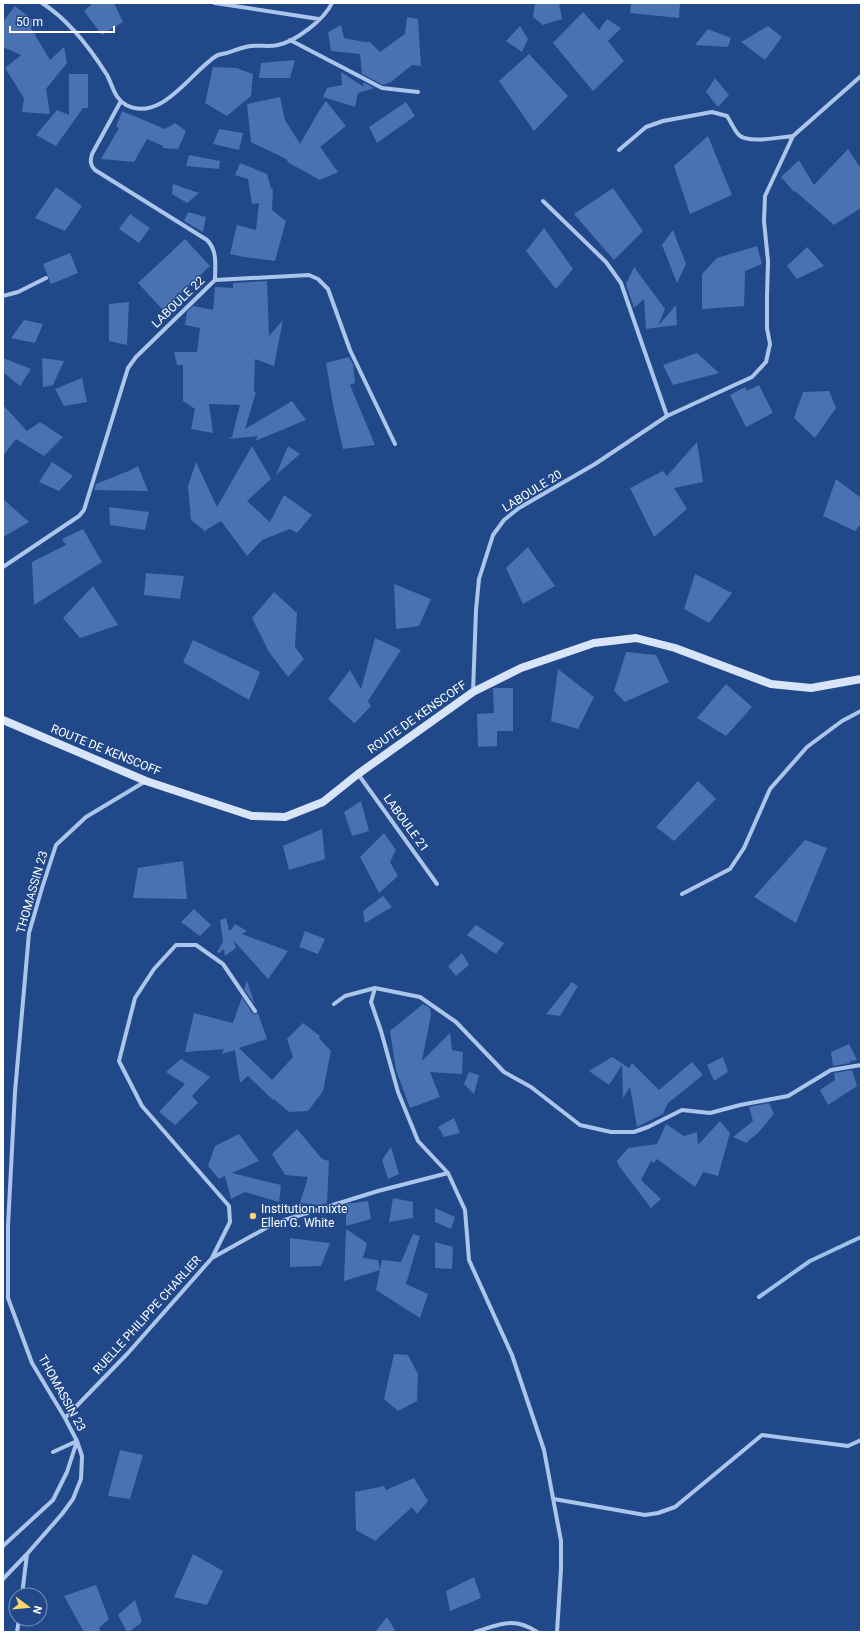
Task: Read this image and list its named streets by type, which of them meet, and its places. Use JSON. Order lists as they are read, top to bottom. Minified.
{"streets":{"main road":["ROUTE DE KENSCOFF"],"street":["LABOULE 22","LABOULE 20","LABOULE 21","THOMASSIN 23","RUELLE PHILIPPE CHARLIER"]},"crossings":[["LABOULE 20","ROUTE DE KENSCOFF"],["ROUTE DE KENSCOFF","LABOULE 21"],["ROUTE DE KENSCOFF","THOMASSIN 23"],["THOMASSIN 23","RUELLE PHILIPPE CHARLIER"]],"places":["Institution mixte Ellen G. White"],"scale_bar":"50 m","north":"right"}
